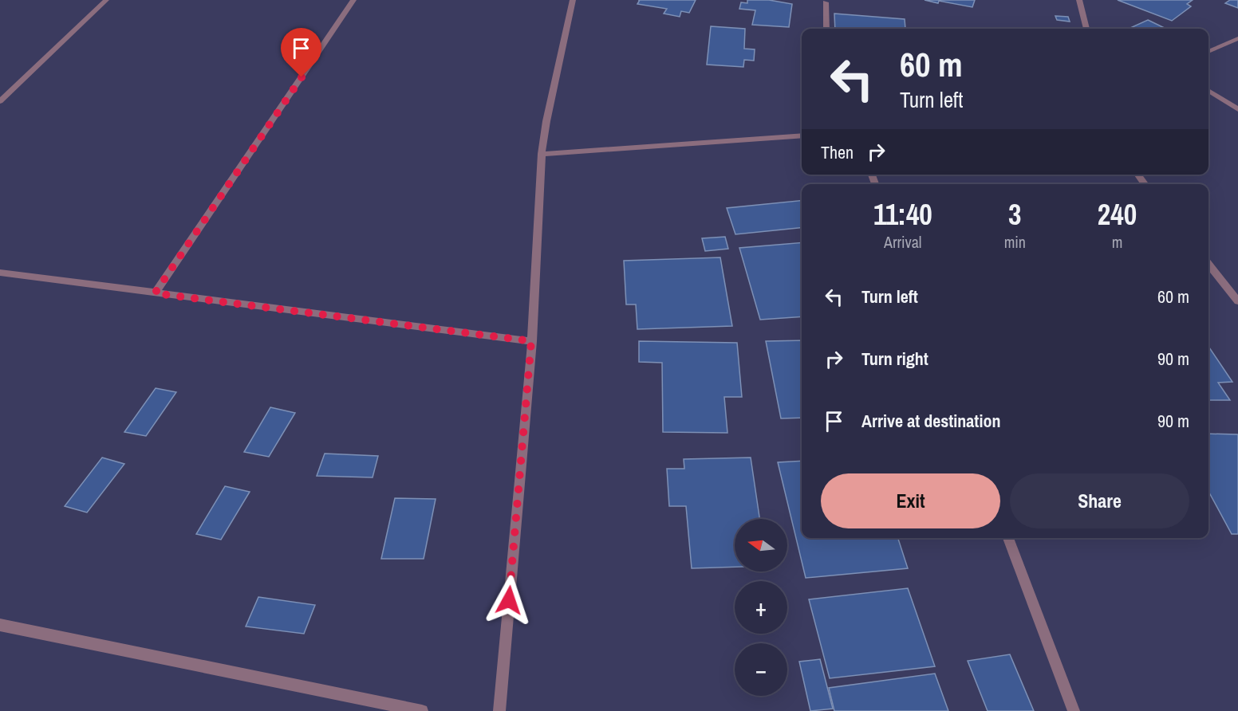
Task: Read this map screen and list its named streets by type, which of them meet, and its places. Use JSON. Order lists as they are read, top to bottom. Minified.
{"north":"left","page":{"turn":["60 m","Turn left"],"then":"Then","eta":["11:40","Arrival","3","min","240","m"],"list":[{"name":"Turn left","value":"60 m"},{"name":"Turn right","value":"90 m"},{"name":"Arrive at destination","value":"90 m"}],"buttons":["Exit","Share"],"map_buttons":["+","−"]}}
